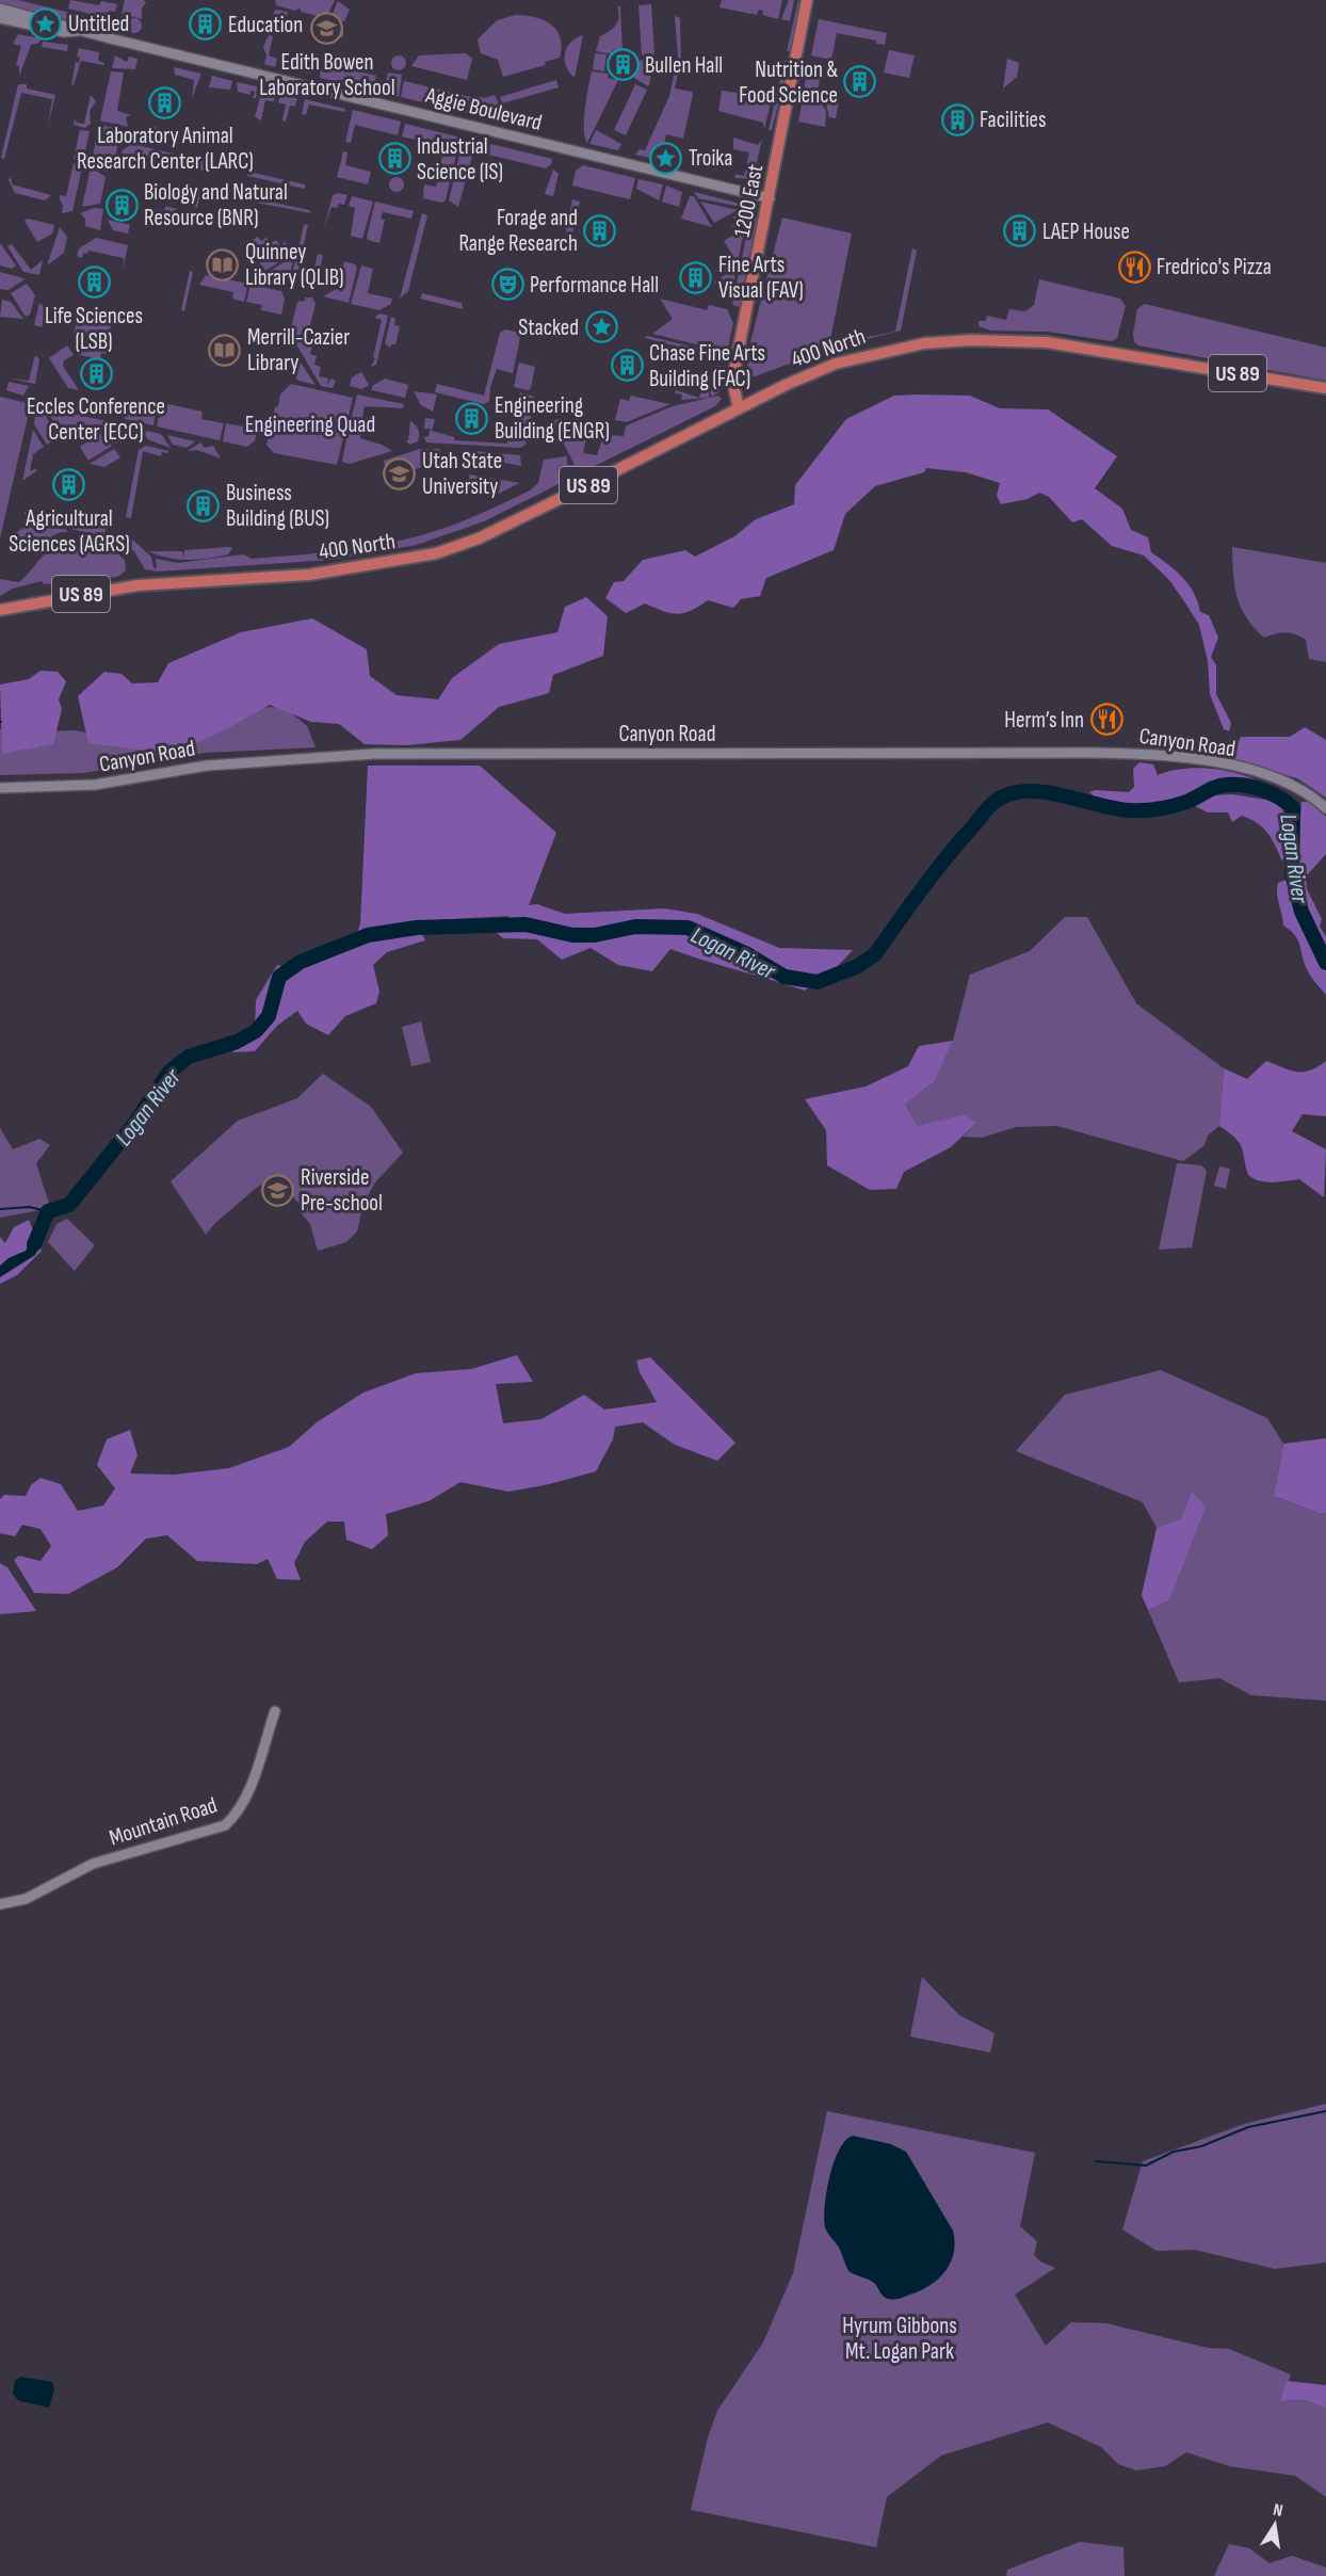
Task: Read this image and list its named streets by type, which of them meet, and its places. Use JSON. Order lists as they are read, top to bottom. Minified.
{"streets":{"main road":["1200 East","400 North","US 89"],"street":["Aggie Boulevard","Canyon Road","Mountain Road"]},"crossings":[["Aggie Boulevard","1200 East"],["1200 East","400 North"]],"water":["Logan River"],"parks":["Engineering Quad","Hyrum Gibbons Mt. Logan Park"],"places":{"place":["Untitled","Troika","Stacked"],"building":["Education","Bullen Hall","Nutrition & Food Science","Laboratory Animal Research Center (LARC)","Facilities","Industrial Science (IS)","Biology and Natural Resource (BNR)","Forage and Range Research","LAEP House","Fine Arts Visual (FAV)","Life Sciences (LSB)","Chase Fine Arts Building (FAC)","Eccles Conference Center (ECC)","Engineering Building (ENGR)","Agricultural Sciences (AGRS)","Business Building (BUS)"],"school or university":["Edith Bowen Laboratory School","Utah State University","Riverside Pre-school"],"library":["Quinney Library (QLIB)","Merrill-Cazier Library"],"restaurant":["Fredrico's Pizza","Herm’s Inn"],"theatre":["Performance Hall"]},"north":"top"}
